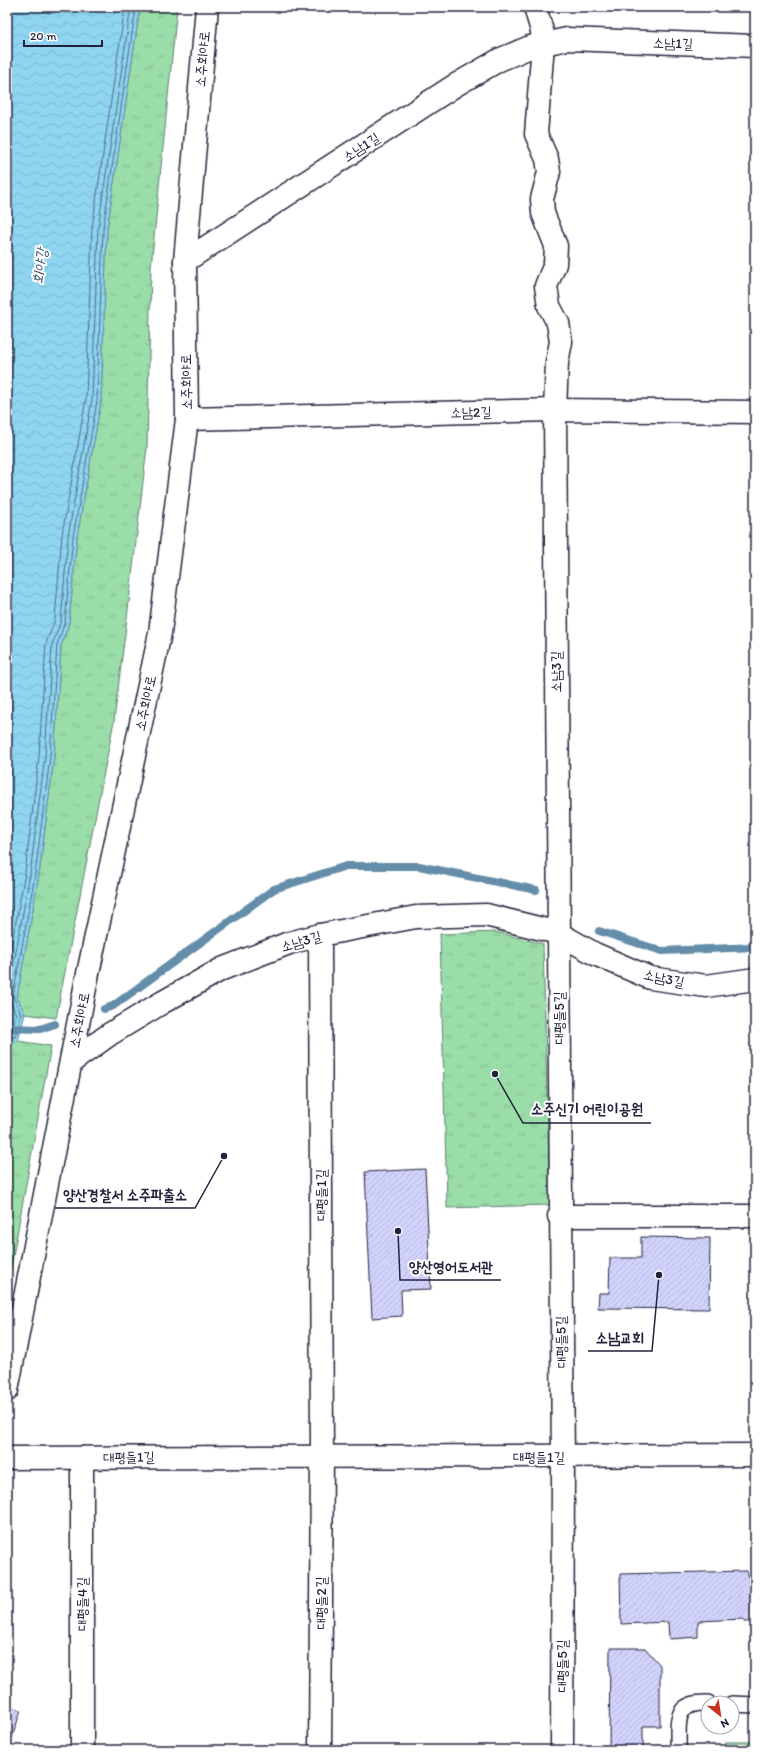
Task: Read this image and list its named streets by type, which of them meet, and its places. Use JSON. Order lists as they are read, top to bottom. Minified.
{"streets":{"street":["소남1길","소주회야로","소남2길","소남3길","대평들5길","대평들1길","대평들2길","대평들4길"]},"crossings":[["소남1길","소주회야로"],["소주회야로","소남2길"],["소주회야로","소남3길"],["소남2길","소남3길"],["소남3길","대평들5길"],["소남3길","대평들1길"],["대평들5길","대평들1길"],["대평들1길","대평들2길"],["대평들1길","대평들4길"]],"water":["회야강"],"places":["소주신기 어린이공원","양산경찰서 소주파출소","양산영어도서관","소남교회"],"scale_bar":"20 m","north":"bottom right"}
